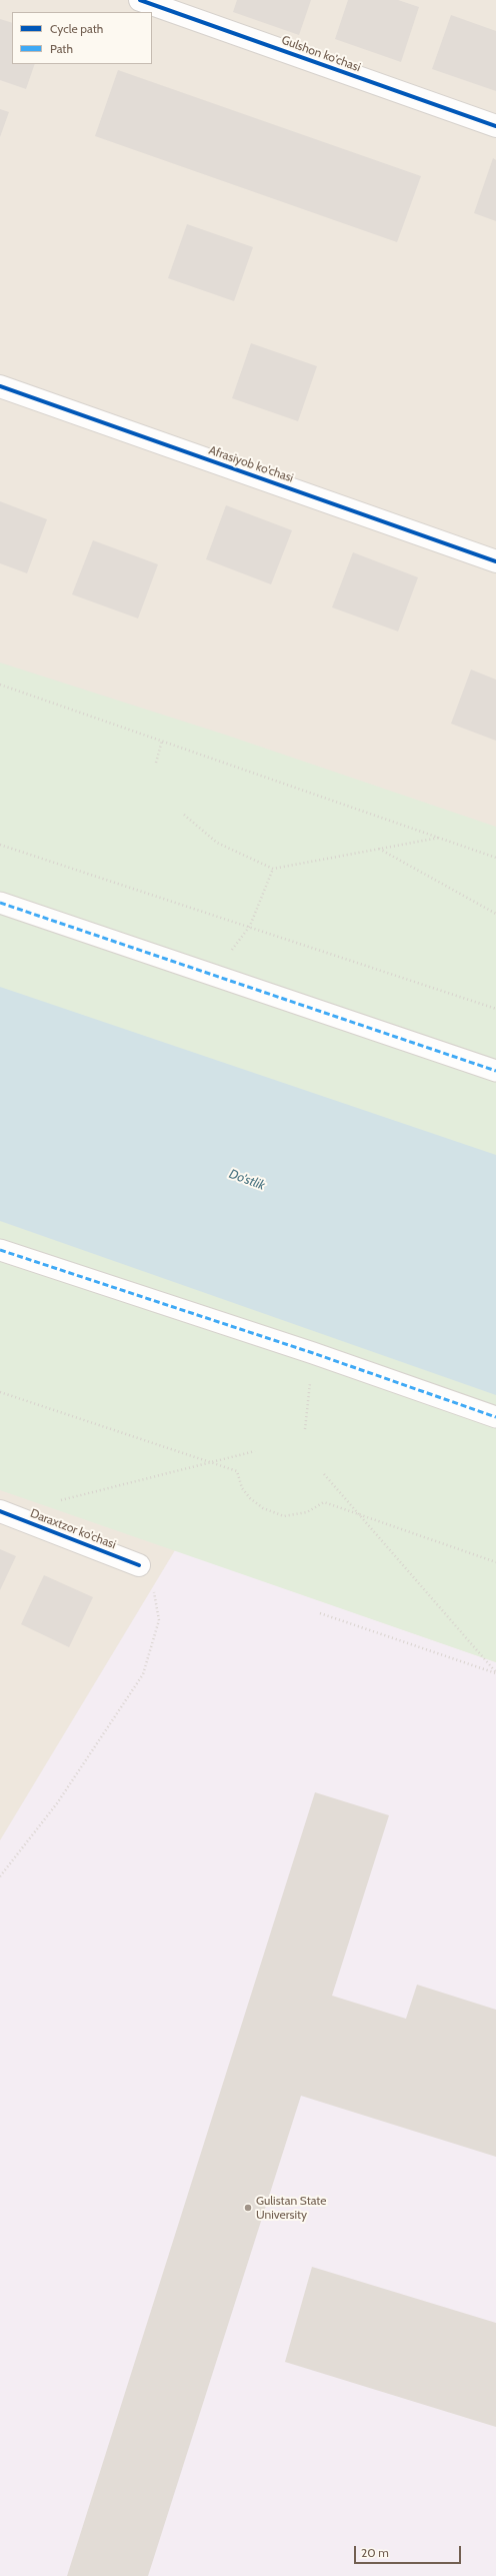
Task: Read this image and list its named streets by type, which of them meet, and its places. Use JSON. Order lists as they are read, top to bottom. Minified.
{"streets":{"street":["Gulshon ko'chasi","Afrasiyob ko'chasi","Daraxtzor ko'chasi"]},"water":["Do'stlik"],"places":["Gulistan State University"],"legend":["Cycle path","Path"],"scale_bar":"20 m"}
